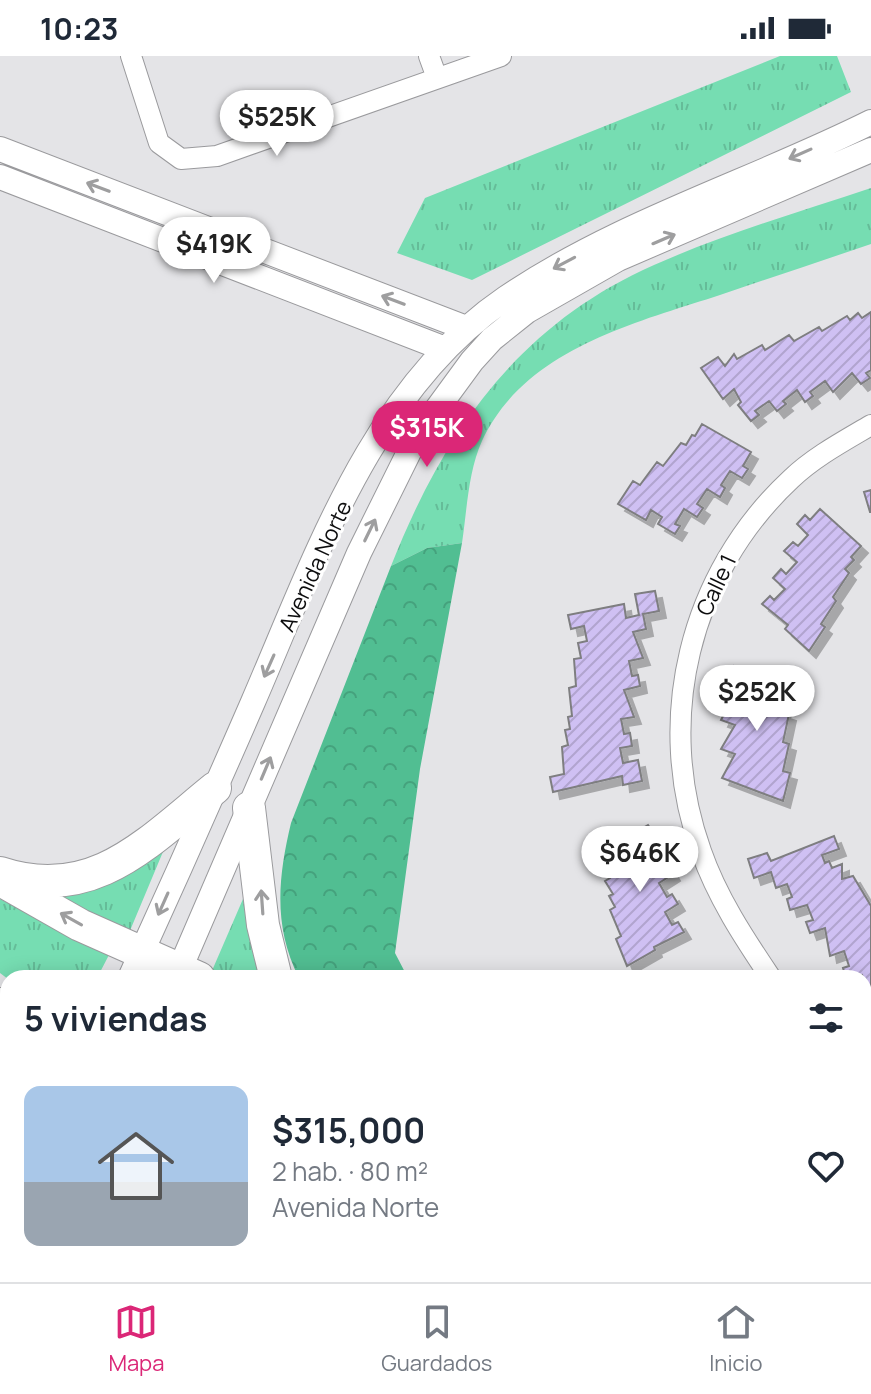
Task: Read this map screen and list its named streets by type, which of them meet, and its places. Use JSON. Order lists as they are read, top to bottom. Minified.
{"streets":{"street":["Avenida Norte","Calle 1"]},"page":{"status":"10:23","price":["$525K","$419K","$315K","$252K","$646K"],"heading":"5 viviendas","list":[{"name":"$315,000","note":"2 hab. · 80 m² · Avenida Norte"}],"tabs":["Mapa","Guardados","Inicio"]}}
